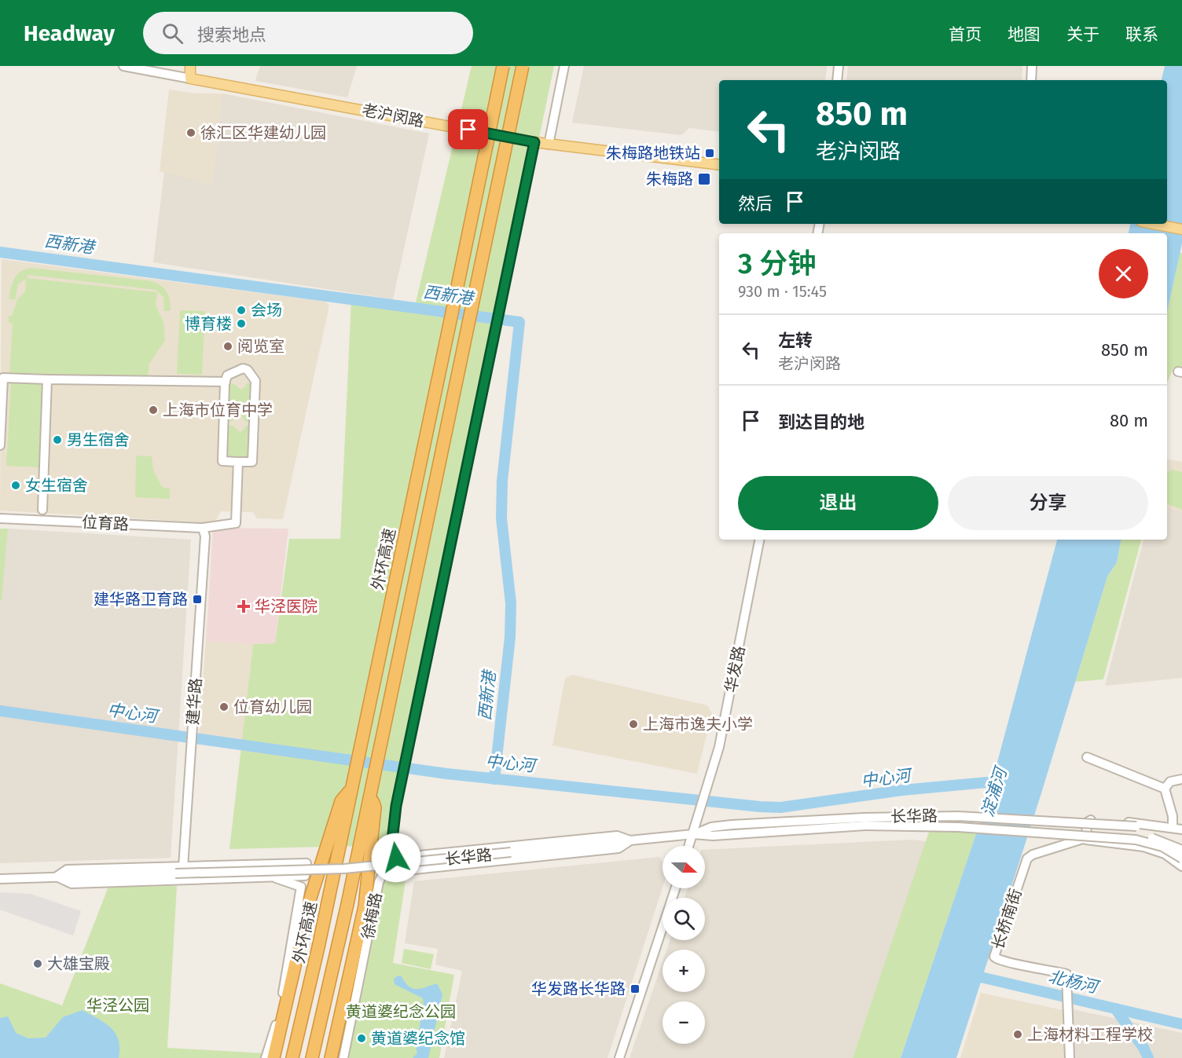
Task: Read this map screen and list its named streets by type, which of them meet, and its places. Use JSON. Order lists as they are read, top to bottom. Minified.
{"streets":{"highway":["外环高速"],"main road":["老沪闵路"],"street":["位育路","华发路","建华路","长华路","徐梅路","长桥南街"]},"crossings":[["位育路","建华路"],["华发路","长华路"],["建华路","长华路"],["长华路","徐梅路"]],"water":["西新港","中心河","淀浦河","北杨河"],"parks":["华泾公园","黄道婆纪念公园"],"places":{"other":["徐汇区华建幼儿园","会场","博育楼","阅览室","上海市位育中学","男生宿舍","女生宿舍","位育幼儿园","上海市逸夫小学","大雄宝殿","上海材料工程学校","黄道婆纪念馆"],"transit":["朱梅路地铁站","朱梅路","建华路卫育路","华发路长华路"],"health":["华泾医院"]},"north":"right","page":{"header":"Headway","search":"搜索地点","nav":["首页","地图","关于","联系"],"turn":["850 m","老沪闵路"],"then":"然后","heading":["3 分钟","930 m · 15:45"],"list":[{"name":"左转","note":"老沪闵路","value":"850 m"},{"name":"到达目的地","value":"80 m"}],"buttons":["退出","分享"],"map_buttons":["+","−"]}}
